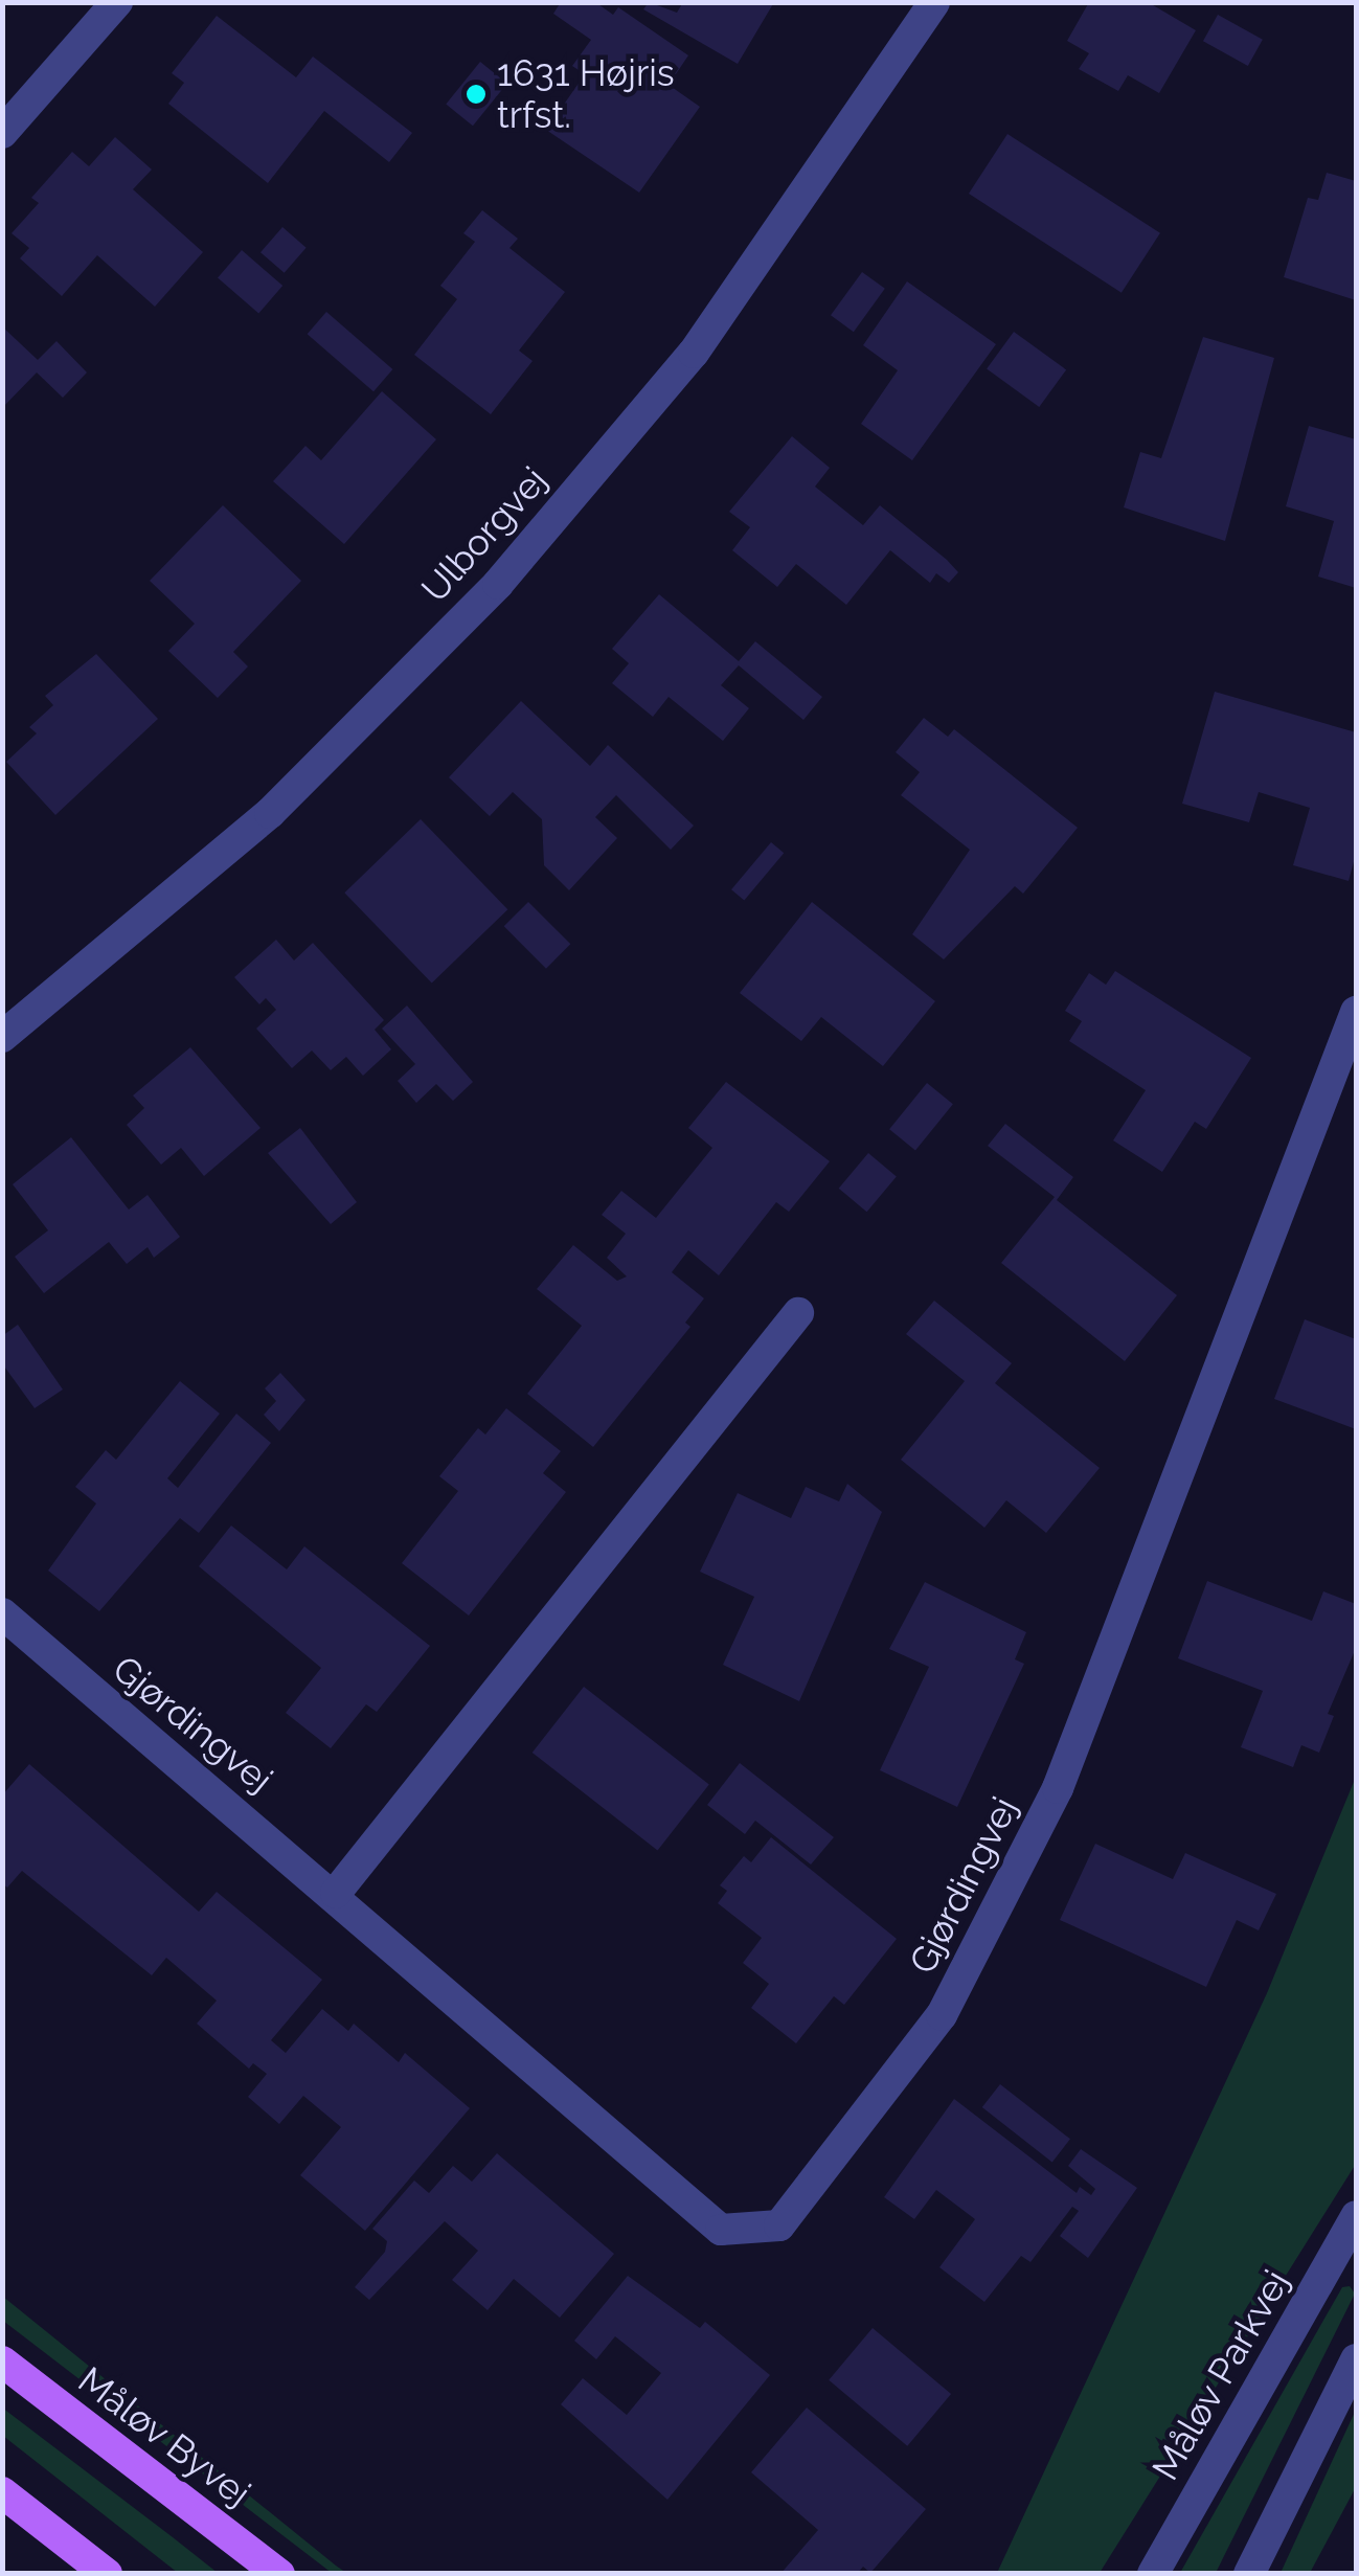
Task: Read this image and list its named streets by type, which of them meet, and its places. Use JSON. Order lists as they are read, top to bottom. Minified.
{"streets":{"main road":["Måløv Byvej"],"street":["Ulborgvej","Gjørdingvej","Måløv Parkvej"]},"places":["1631 Højris trfst."]}
